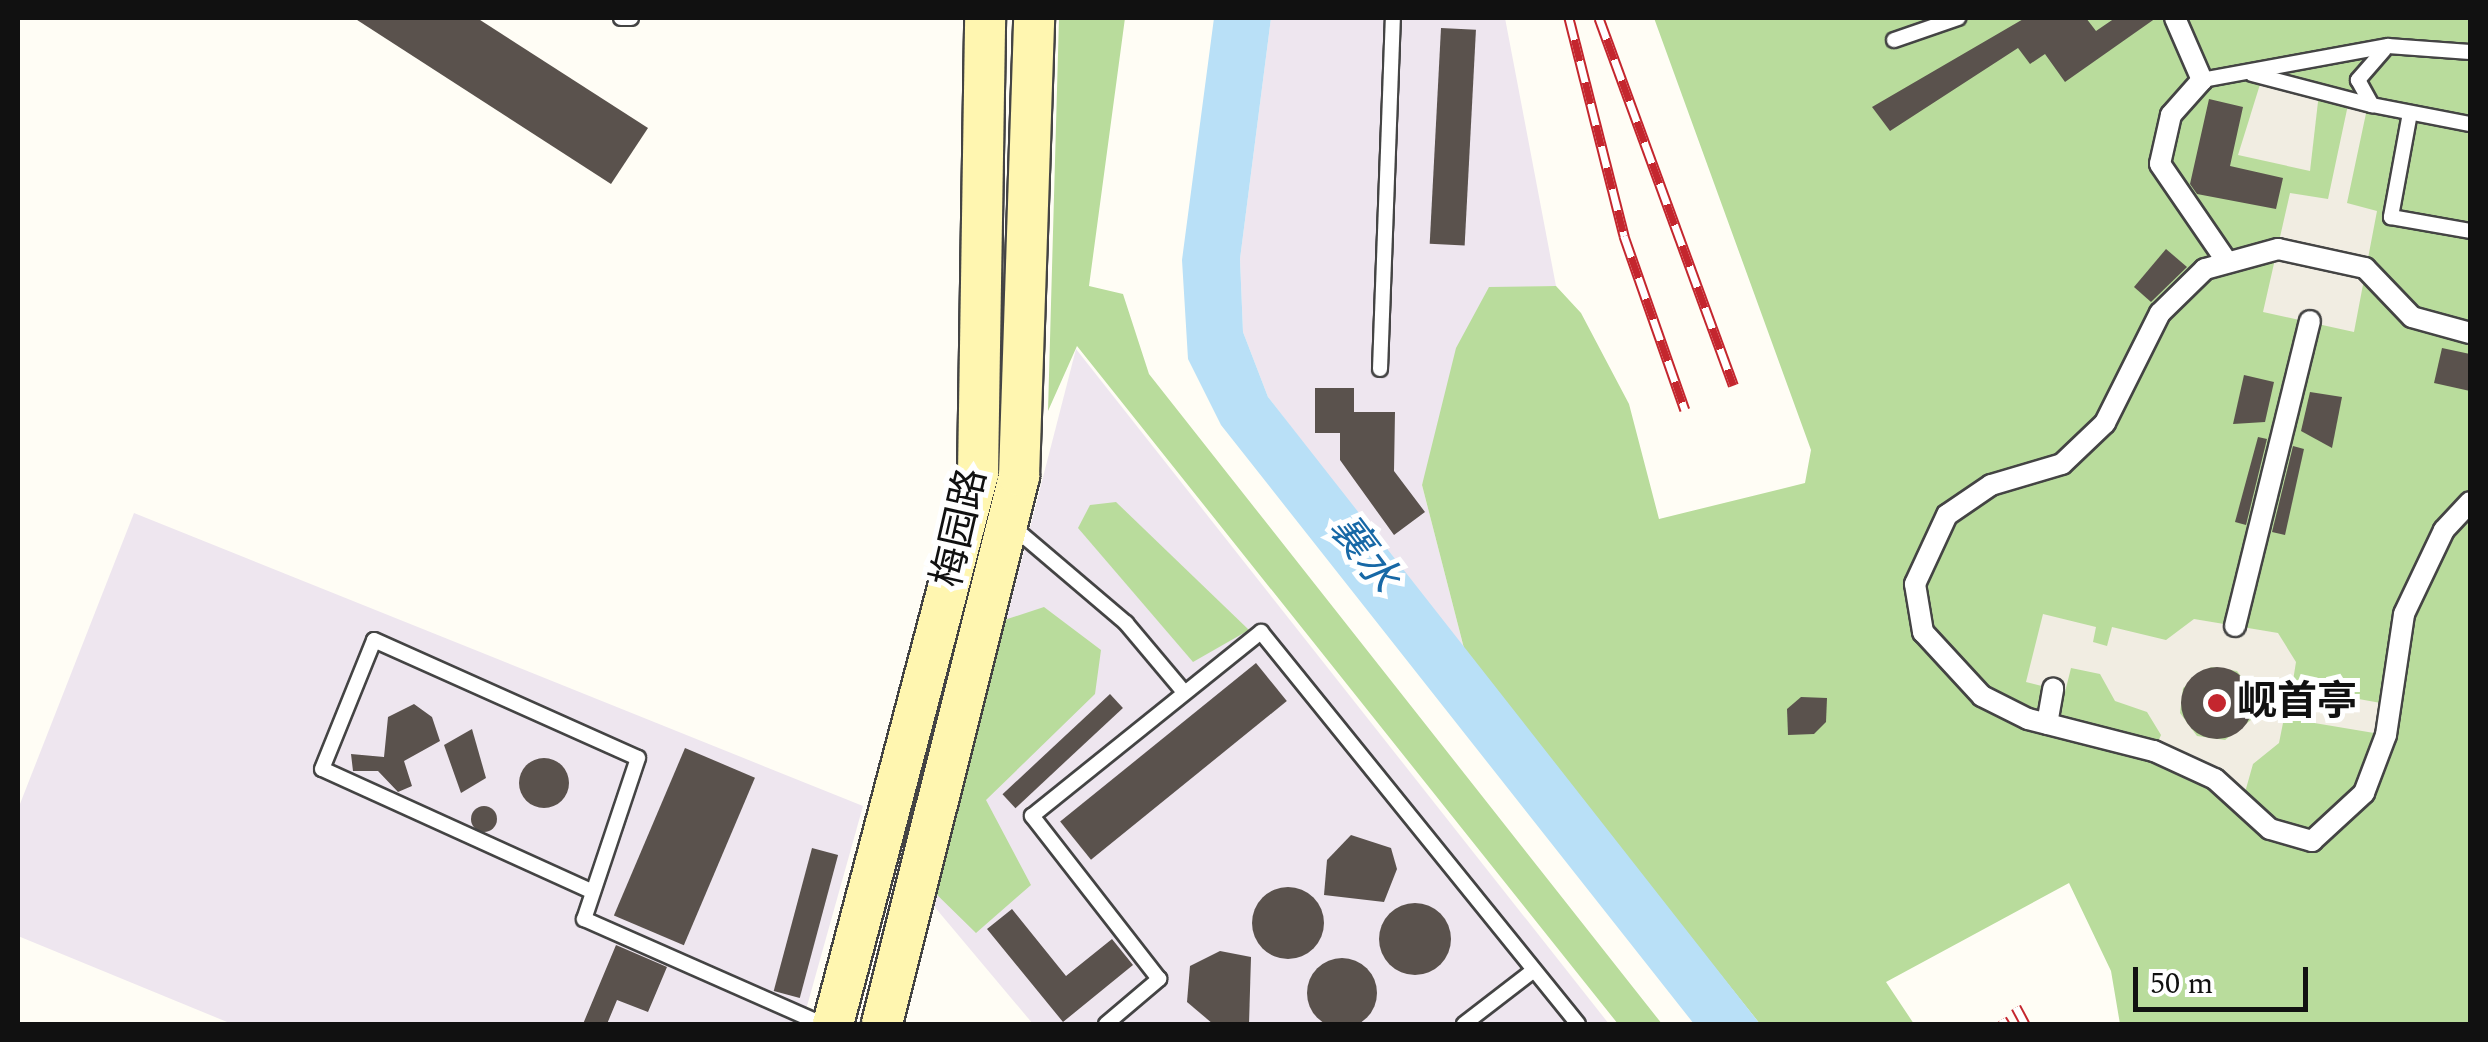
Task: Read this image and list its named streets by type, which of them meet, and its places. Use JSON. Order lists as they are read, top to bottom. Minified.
{"streets":{"main road":["梅园路"]},"water":["襄水"],"places":["岘首亭"],"scale_bar":"50 m"}
